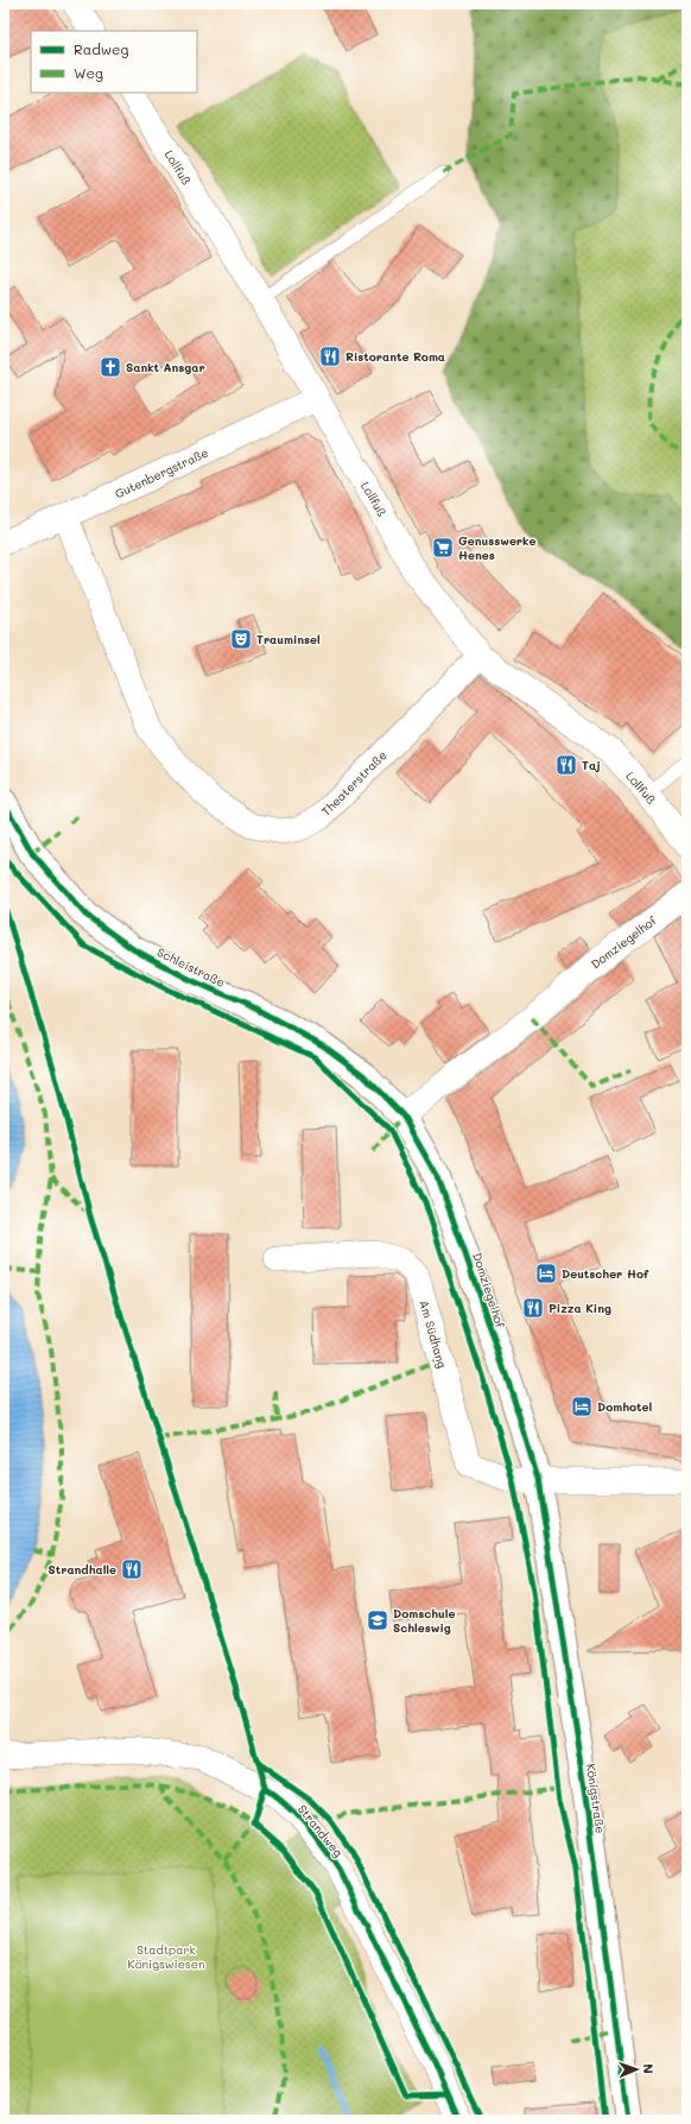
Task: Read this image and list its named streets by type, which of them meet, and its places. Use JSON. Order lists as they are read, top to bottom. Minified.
{"streets":{"street":["Lollfuß","Gutenbergstraße","Theaterstraße","Domziegelhof","Schleistraße","Am Südhang","Königstraße","Strandweg"]},"crossings":[["Lollfuß","Gutenbergstraße"],["Lollfuß","Theaterstraße"],["Gutenbergstraße","Theaterstraße"],["Domziegelhof","Schleistraße"],["Domziegelhof","Am Südhang"],["Domziegelhof","Königstraße"],["Am Südhang","Königstraße"]],"parks":["Stadtpark Königswiesen"],"places":{"restaurant":["Ristorante Roma","Taj","Pizza King","Strandhalle"],"church":["Sankt Ansgar"],"supermarket":["Genusswerke Henes"],"theatre":["Trauminsel"],"hotel":["Deutscher Hof","Domhotel"],"school or university":["Domschule Schleswig"]},"legend":["Radweg","Weg"],"north":"right"}
